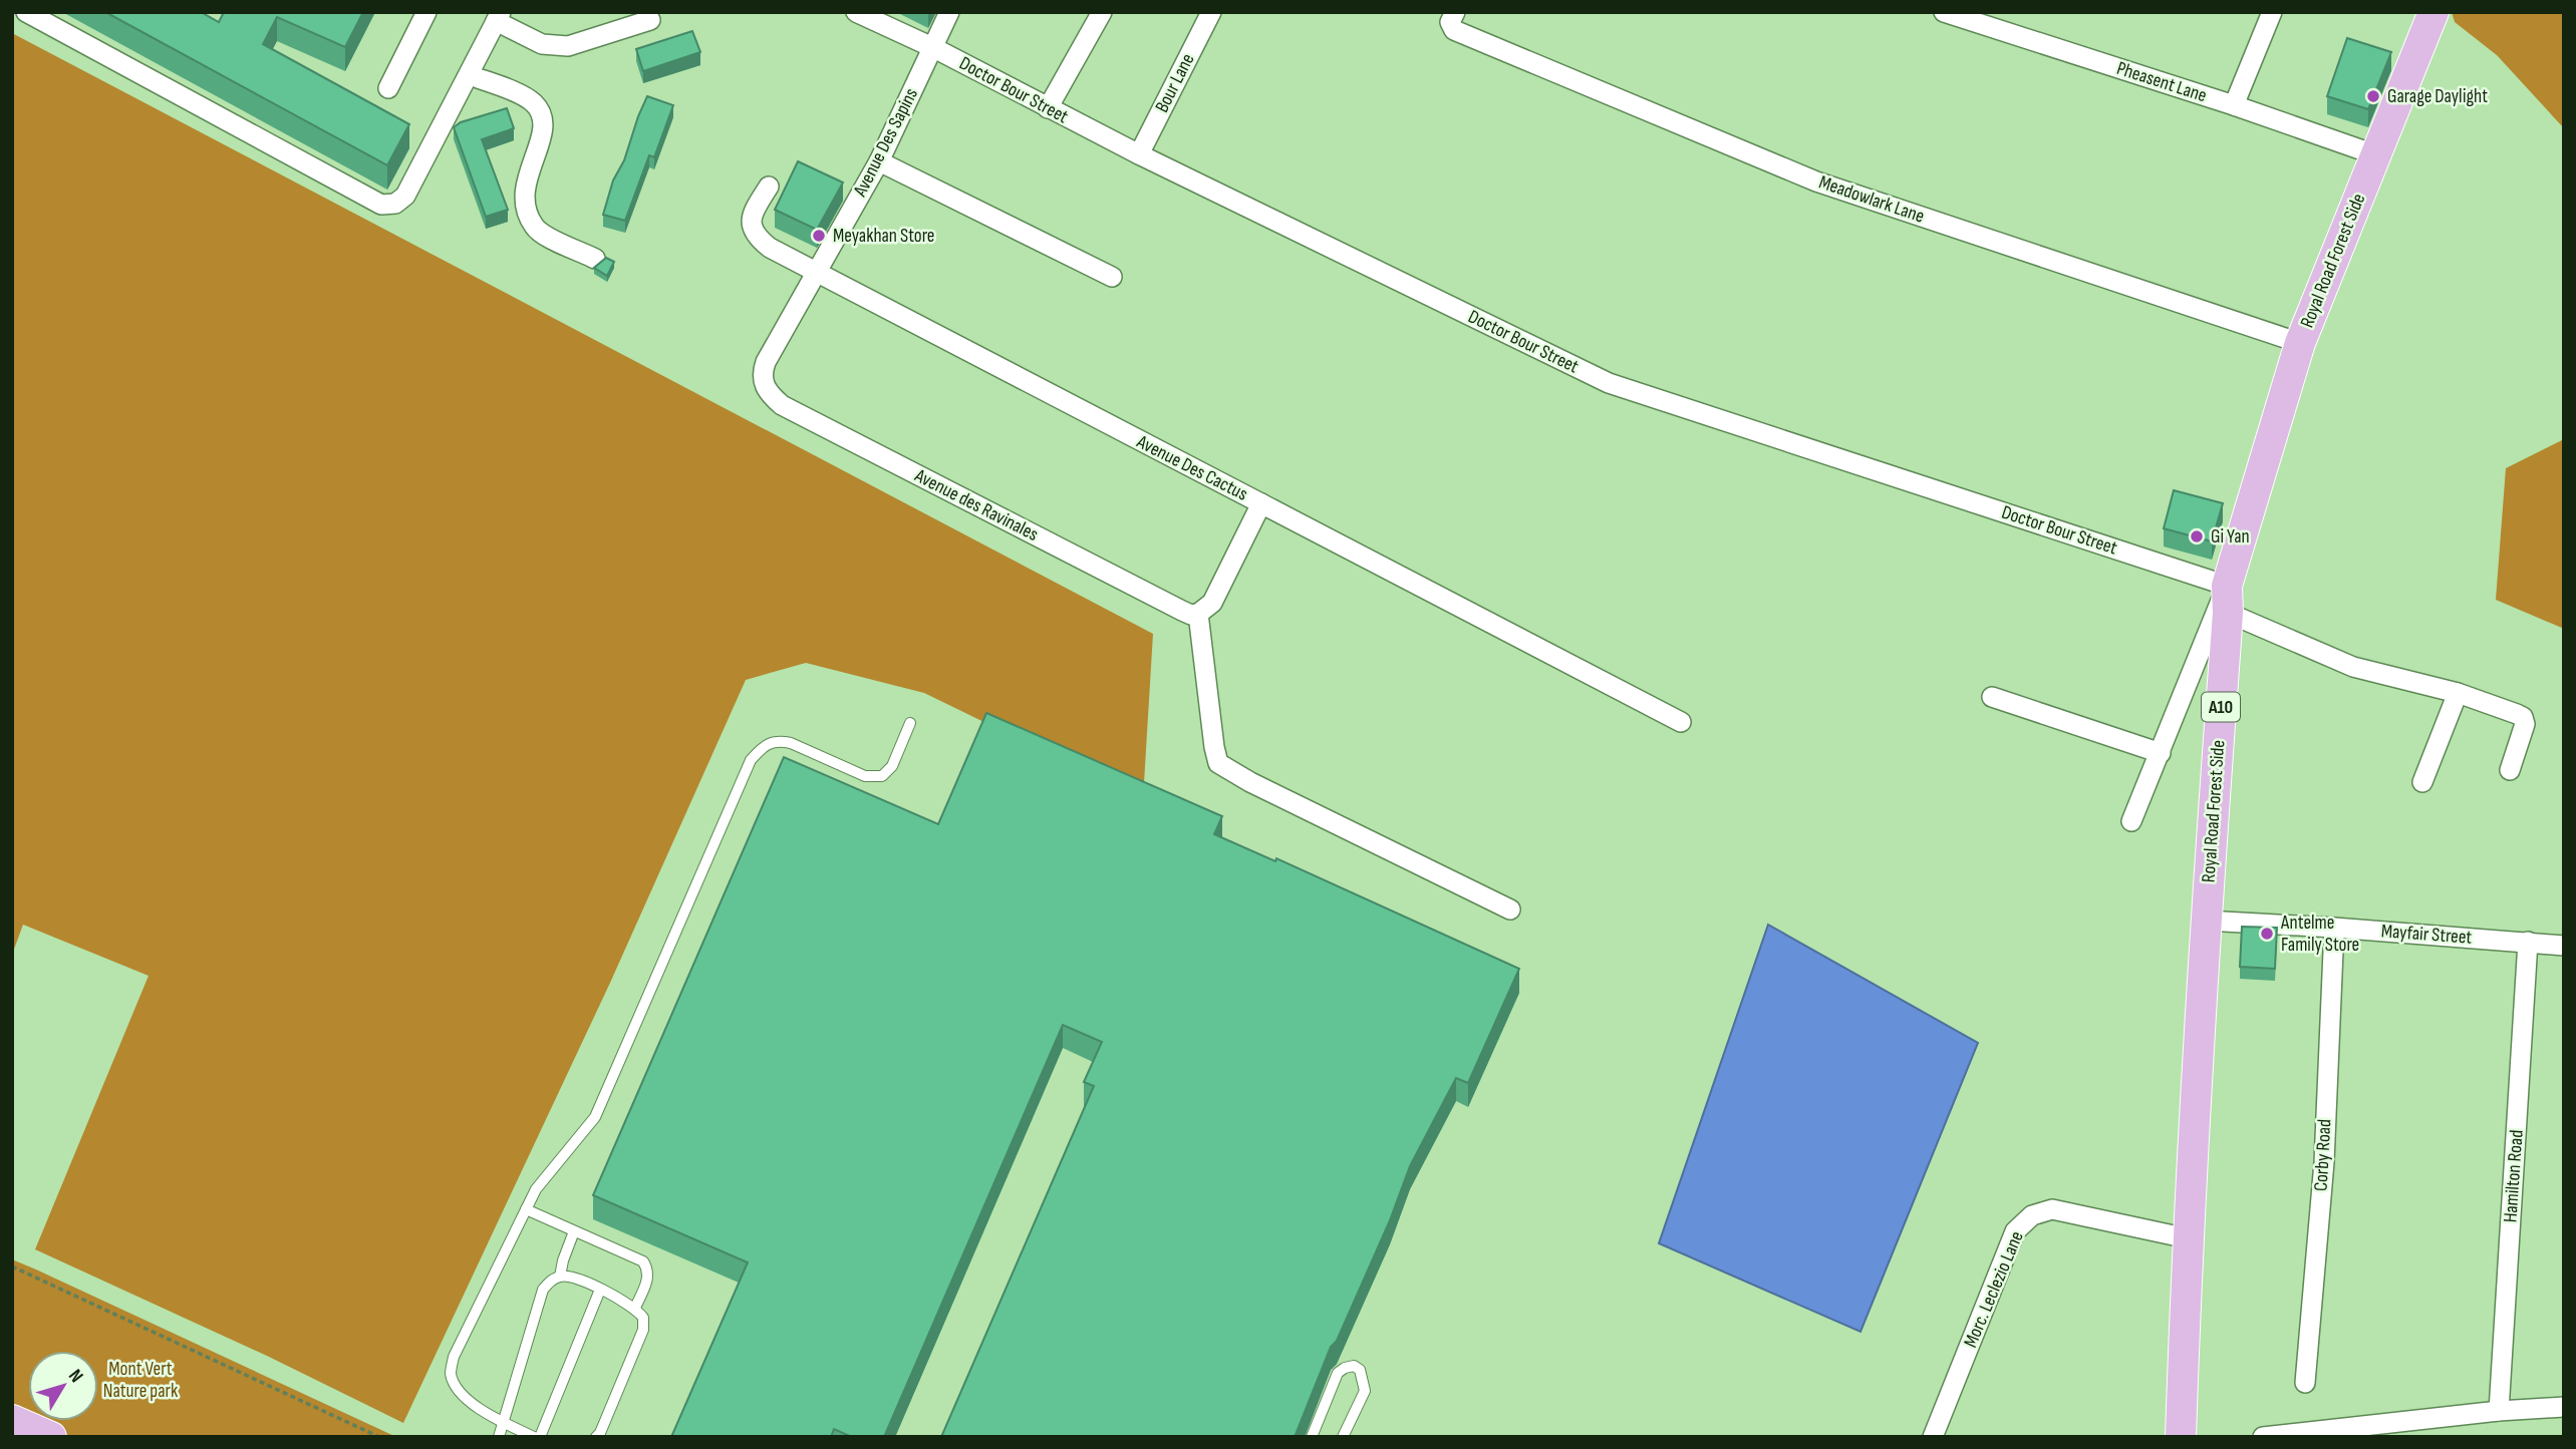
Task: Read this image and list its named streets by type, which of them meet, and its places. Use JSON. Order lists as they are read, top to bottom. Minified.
{"streets":{"main road":["Royal Road Forest Side","A10"],"street":["Pheasent Lane","Bour Lane","Doctor Bour Street","Avenue Des Sapins","Meadowlark Lane","Avenue Des Cactus","Avenue des Ravinales","Mayfair Street","Corby Road","Hamilton Road","Morc. Leclezio Lane"]},"crossings":[["Pheasent Lane","Royal Road Forest Side"],["Bour Lane","Doctor Bour Street"],["Doctor Bour Street","Avenue Des Sapins"],["Doctor Bour Street","Royal Road Forest Side"],["Avenue Des Sapins","Avenue Des Cactus"],["Avenue Des Sapins","Avenue des Ravinales"],["Meadowlark Lane","Royal Road Forest Side"],["Royal Road Forest Side","Mayfair Street"],["Royal Road Forest Side","Morc. Leclezio Lane"],["Mayfair Street","Corby Road"],["Mayfair Street","Hamilton Road"]],"parks":["Mont Vert Nature park"],"places":["Garage Daylight","Meyakhan Store","Gi Yan","Antelme Family Store"],"north":"top right"}
